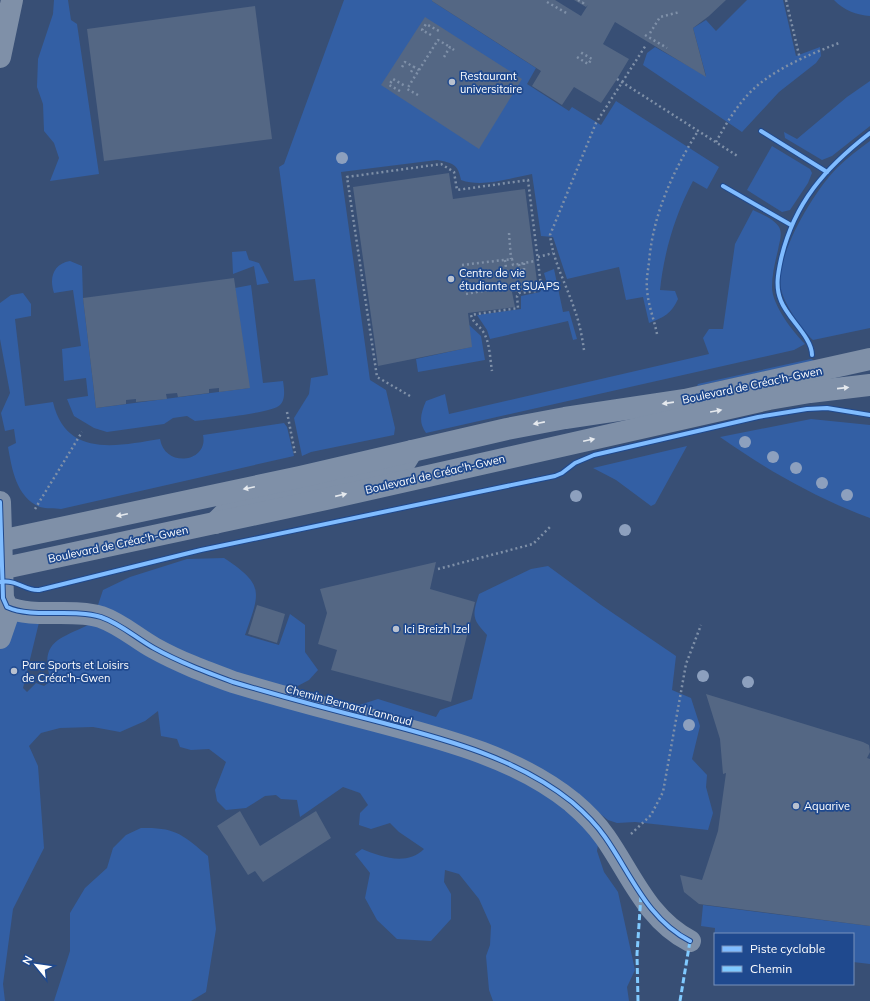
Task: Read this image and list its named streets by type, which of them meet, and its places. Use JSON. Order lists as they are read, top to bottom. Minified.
{"streets":{"street":["Boulevard de Créac'h-Gwen","Chemin Bernard Lannaud"]},"places":["Restaurant universitaire","Centre de vie étudiante et SUAPS","Ici Breizh Izel","Parc Sports et Loisirs de Créac'h-Gwen","Aquarive"],"legend":["Piste cyclable","Chemin"],"north":"top left"}
